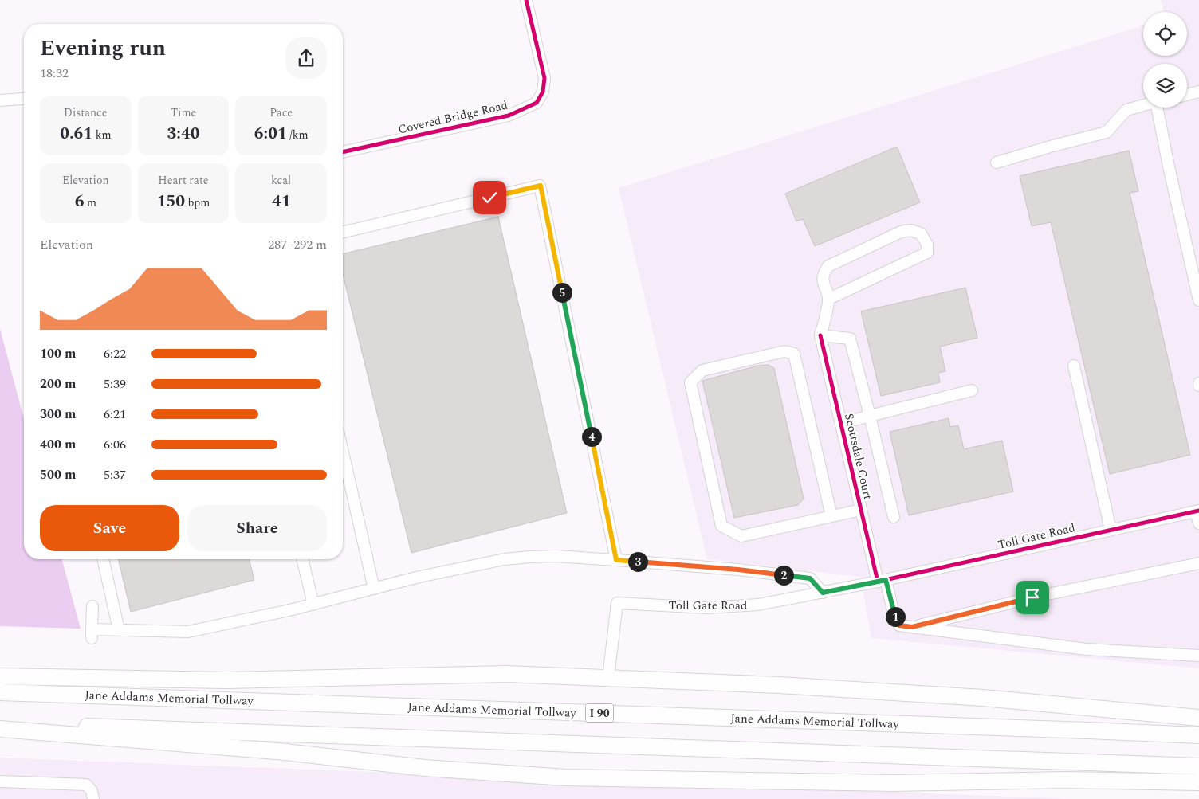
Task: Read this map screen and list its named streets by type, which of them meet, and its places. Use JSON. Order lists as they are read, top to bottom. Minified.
{"streets":{"highway":["Jane Addams Memorial Tollway","I 90"],"street":["Covered Bridge Road","Scottsdale Court","Toll Gate Road"]},"crossings":[["Scottsdale Court","Toll Gate Road"]],"page":{"heading":["Evening run","18:32"],"stats":[["Distance","0.61 km"],["Time","3:40"],["Pace","6:01 /km"],["Elevation","6 m"],["Heart rate","150 bpm"],["kcal","41"]],"chart":["Elevation","287–292 m"],"pins":["5","4","3","2","1"],"list":[{"name":"100 m","note":"6:22"},{"name":"200 m","note":"5:39"},{"name":"300 m","note":"6:21"},{"name":"400 m","note":"6:06"},{"name":"500 m","note":"5:37"}],"buttons":["Save","Share"]}}
